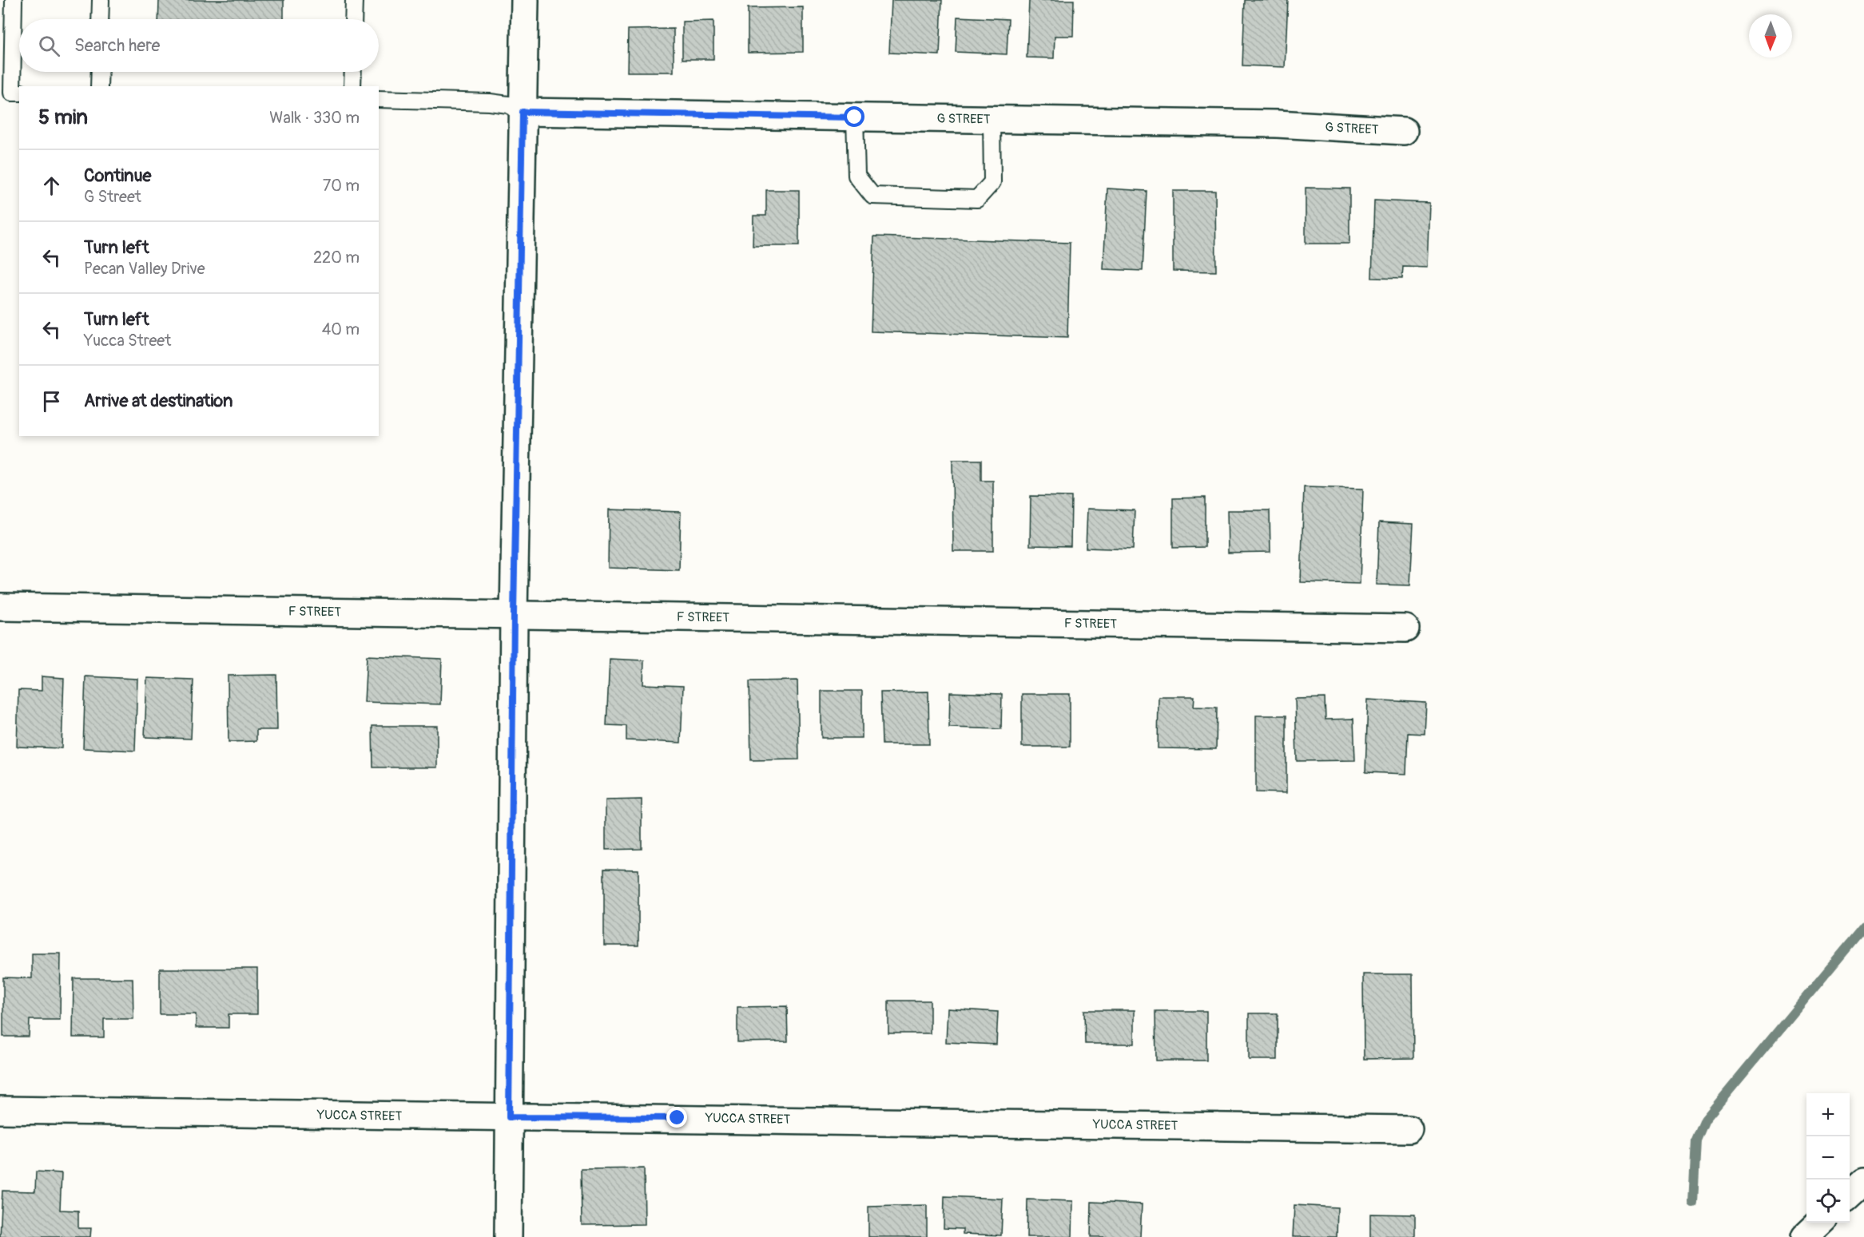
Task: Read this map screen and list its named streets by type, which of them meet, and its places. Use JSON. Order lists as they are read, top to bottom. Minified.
{"streets":{"main road":["G STREET","F STREET","YUCCA STREET"]},"north":"bottom","page":{"search":"Search here","heading":["5 min","Walk · 330 m"],"list":[["Continue","G Street","70 m"],["Turn left","Pecan Valley Drive","220 m"],["Turn left","Yucca Street","40 m"],"Arrive at destination"],"map_buttons":["+","−"]}}
